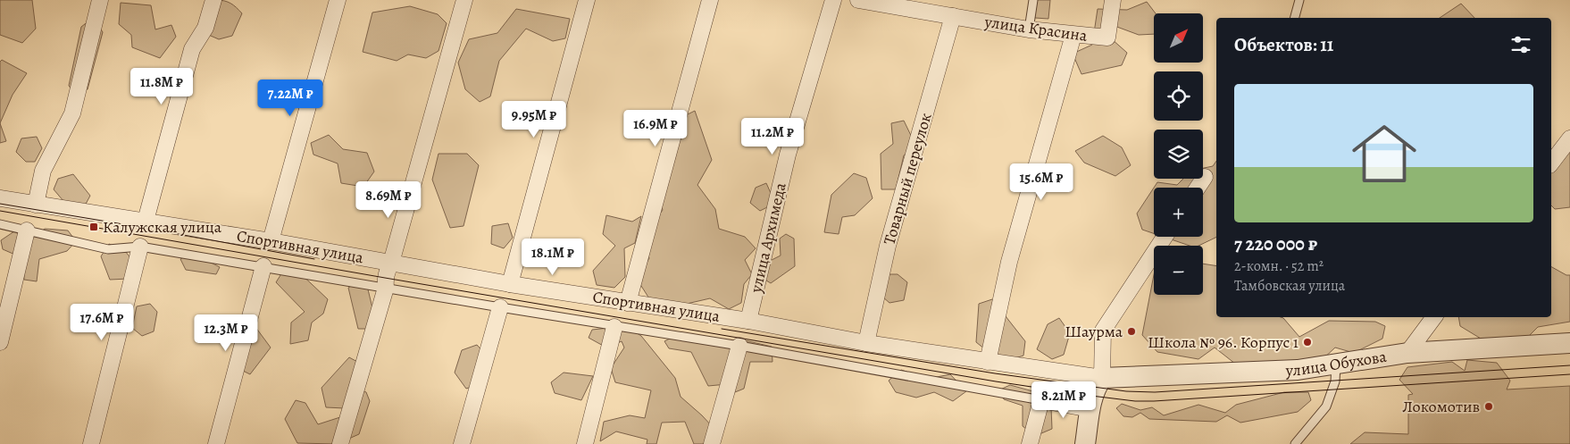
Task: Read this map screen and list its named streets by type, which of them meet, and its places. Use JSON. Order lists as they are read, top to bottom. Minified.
{"streets":{"street":["улица Красина","Товарный переулок","улица Архимеда","Спортивная улица","улица Обухова"]},"crossings":[["улица Красина","Товарный переулок"],["Товарный переулок","Спортивная улица"],["улица Архимеда","Спортивная улица"],["Спортивная улица","улица Обухова"]],"places":{"transit":["Калужская улица"],"other":["Шаурма","Школа № 96. Корпус 1","Локомотив"]},"north":"top right","page":{"map_buttons":["+","−"],"heading":"Объектов: 11","price":["11.8M ₽","7.22M ₽","9.95M ₽","16.9M ₽","11.2M ₽","15.6M ₽","8.69M ₽","18.1M ₽","17.6M ₽","12.3M ₽","8.21M ₽"],"list":[{"name":"7 220 000 ₽","note":"2-комн. · 52 m² · Тамбовская улица"}]}}
